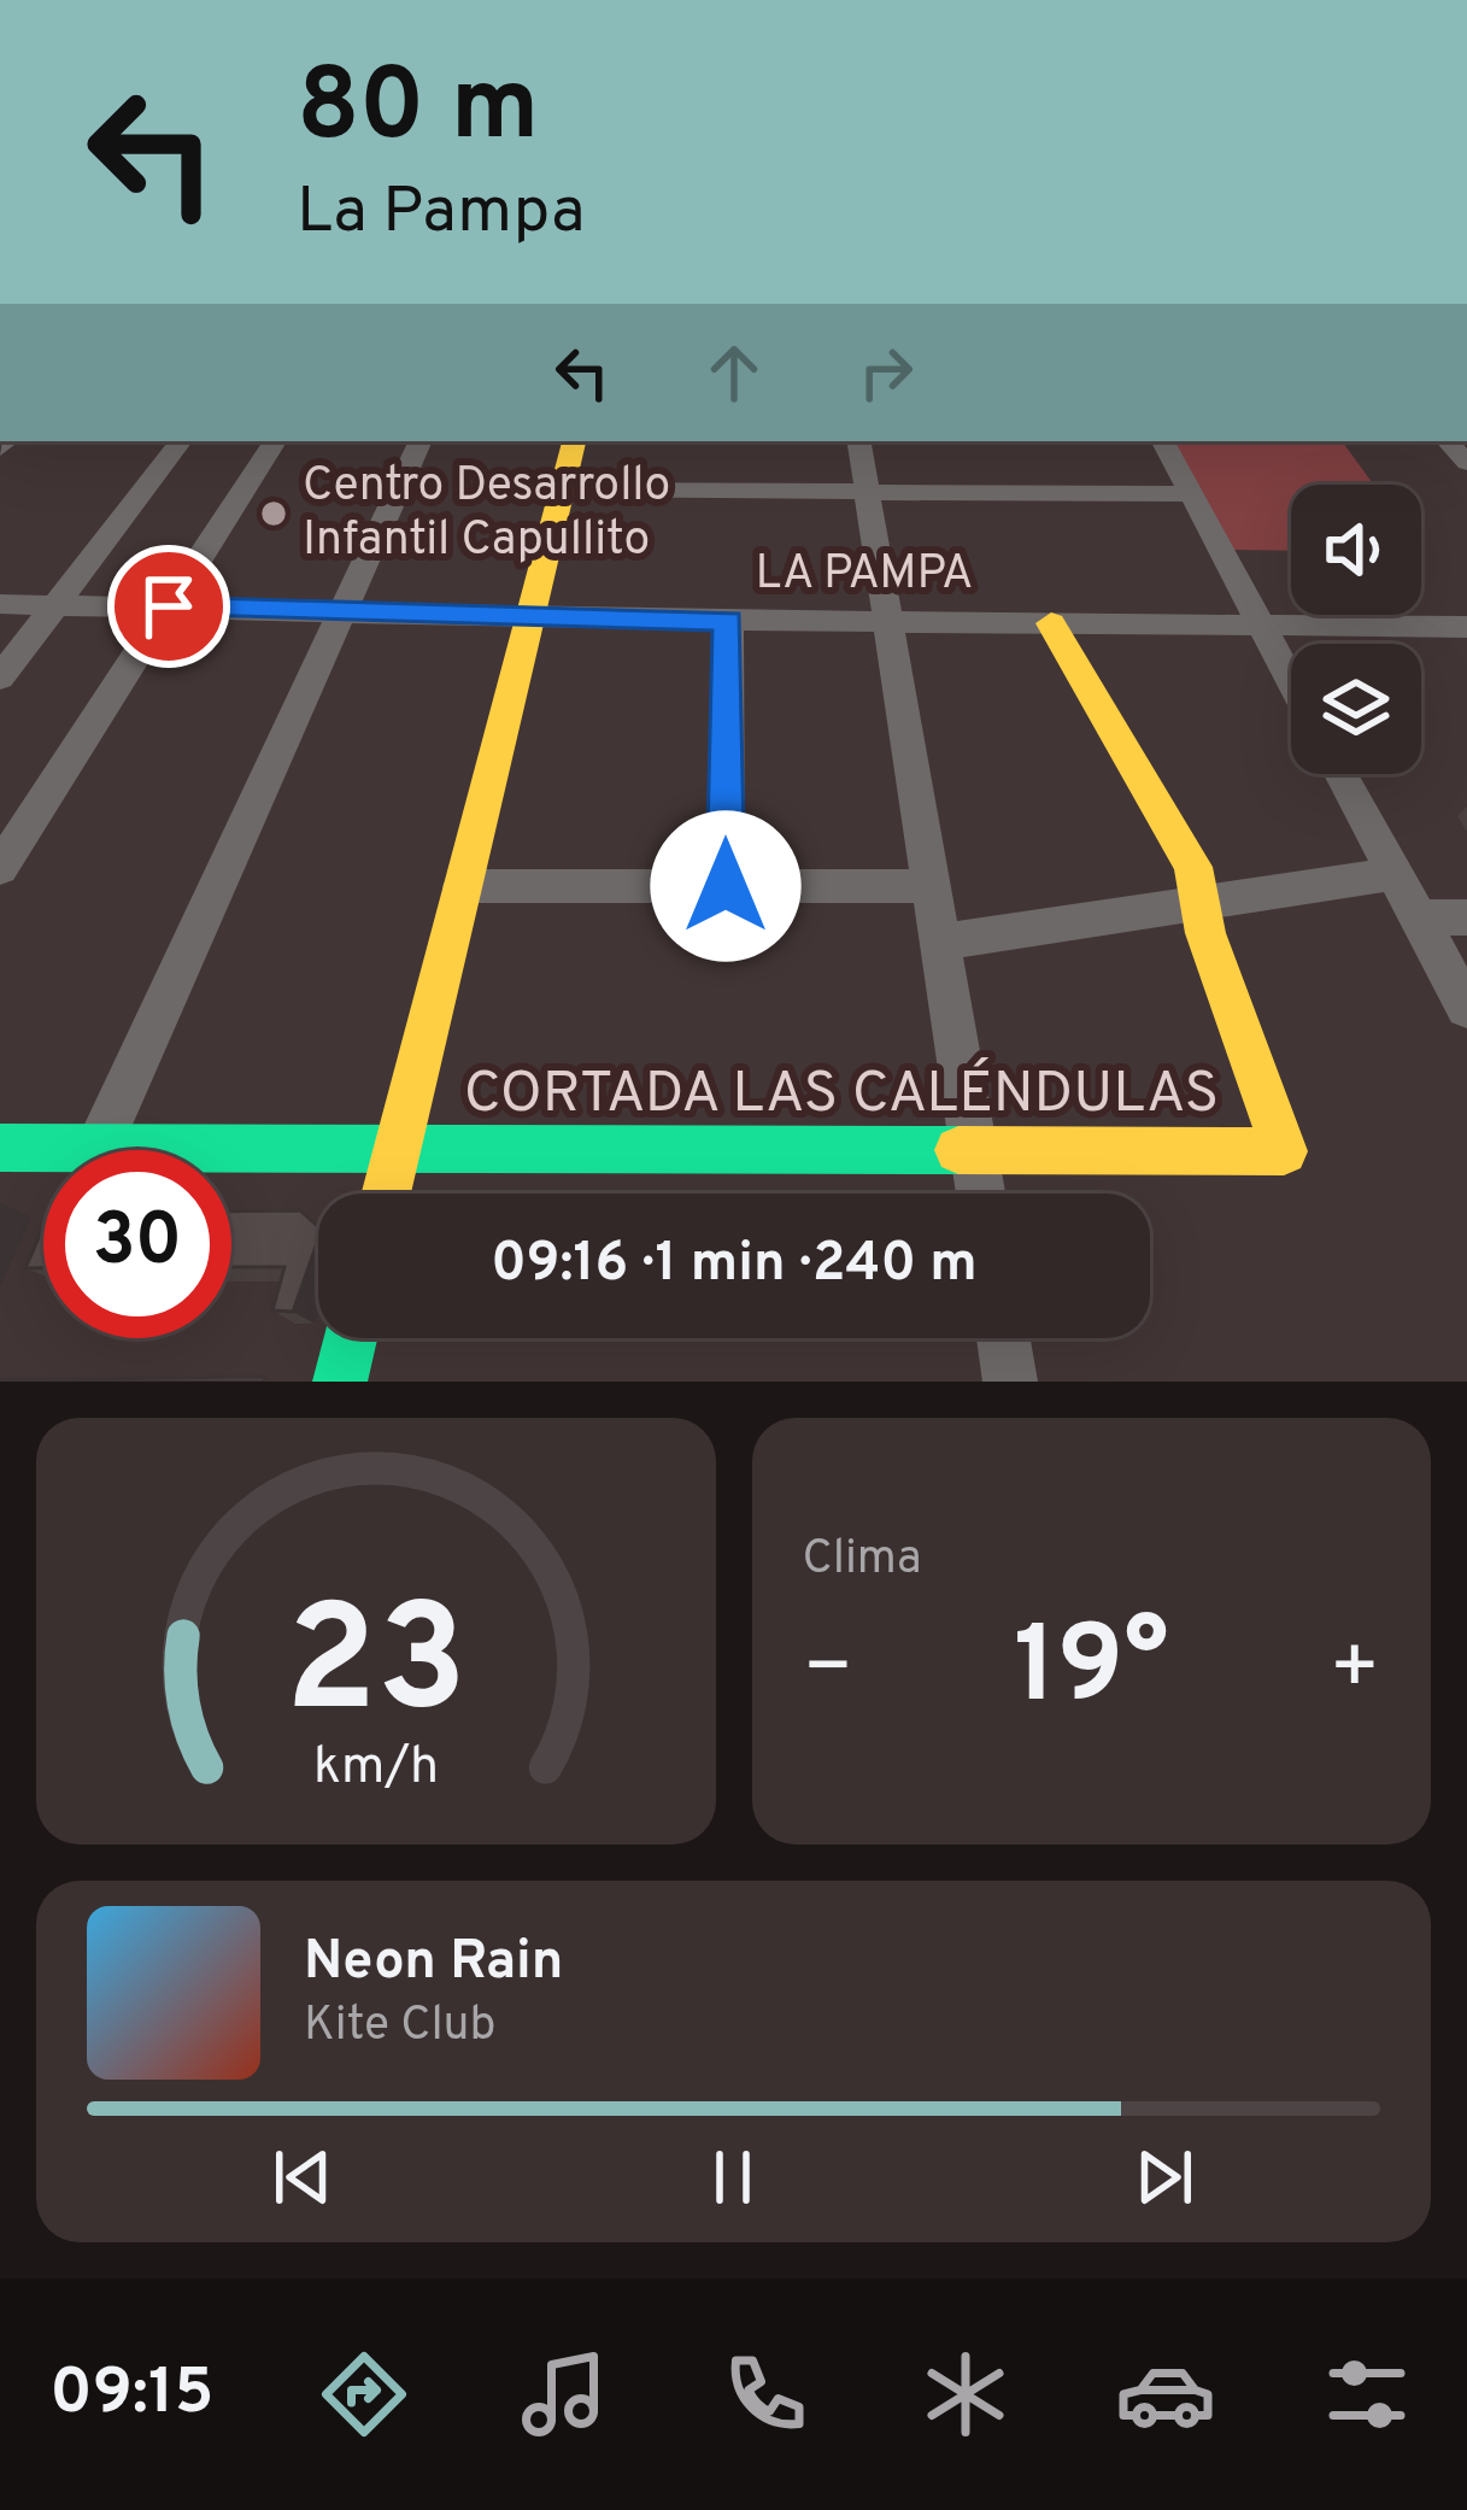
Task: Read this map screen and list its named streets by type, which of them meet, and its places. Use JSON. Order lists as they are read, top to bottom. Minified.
{"streets":{"street":["LA PAMPA","CORTADA LAS CALÉNDULAS"]},"places":["Centro Desarrollo Infantil Capullito"],"page":{"turn":["80 m","La Pampa"],"limit":"30","trip":"09:16 · 1 min · 240 m","tile":"Clima","heat":["−","19°","+"],"song":["Neon Rain","Kite Club"],"tabs":"09:15","gauge":["23","km/h"]}}
